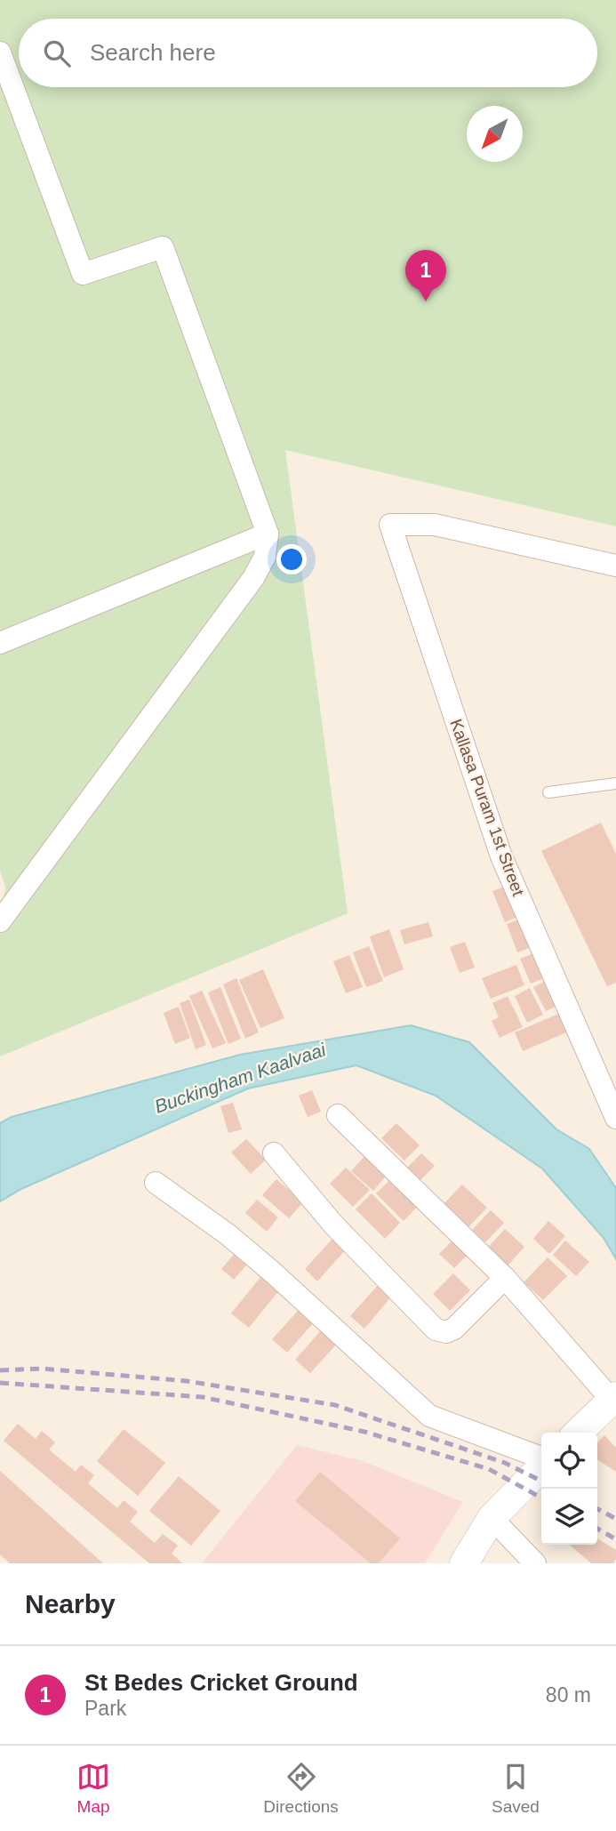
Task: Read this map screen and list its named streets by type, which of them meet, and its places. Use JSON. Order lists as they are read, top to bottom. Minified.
{"streets":{"street":["Kallasa Puram 1st Street"]},"water":["Buckingham Kaalvaai"],"north":"bottom left","page":{"search":"Search here","pins":"1","heading":"Nearby","list":[{"mark":"1","name":"St Bedes Cricket Ground","note":"Park","value":"80 m"}],"nav":["Map","Directions","Saved"]}}
